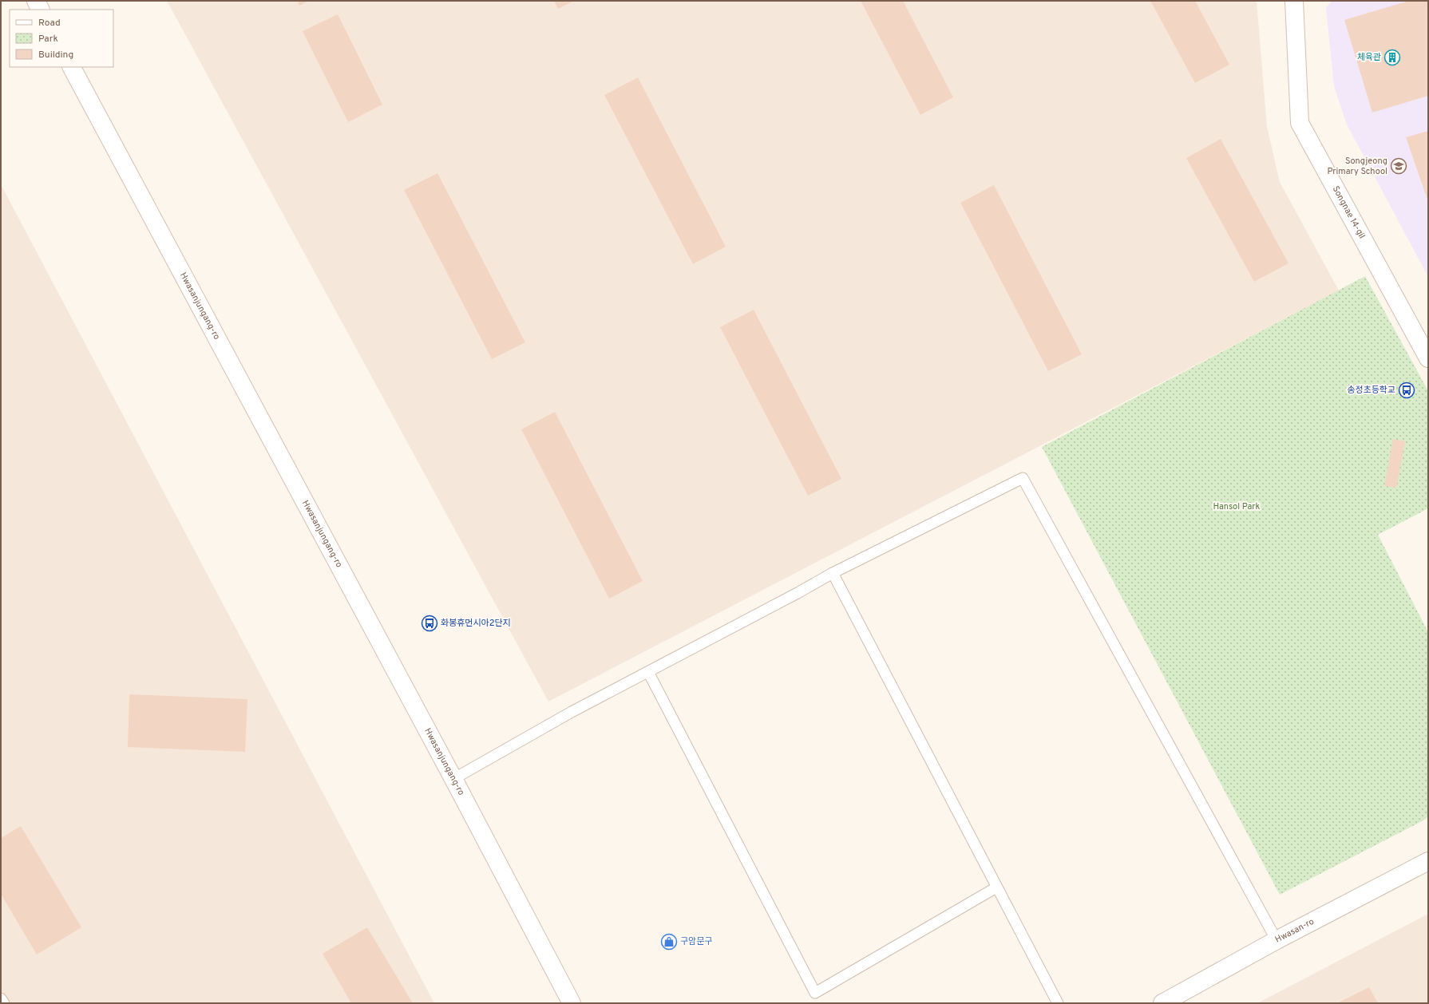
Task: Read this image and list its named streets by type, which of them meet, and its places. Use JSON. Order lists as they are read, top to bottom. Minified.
{"streets":{"main road":["Songnae 14-gil","Hwasanjungang-ro","Hwasan-ro"]},"parks":["Hansol Park"],"places":{"building":["체육관"],"school or university":["Songjeong Primary School"],"bus stop":["송정초등학교","화봉휴먼시아2단지"],"shop":["구암문구"]},"legend":["Road","Park","Building"]}
